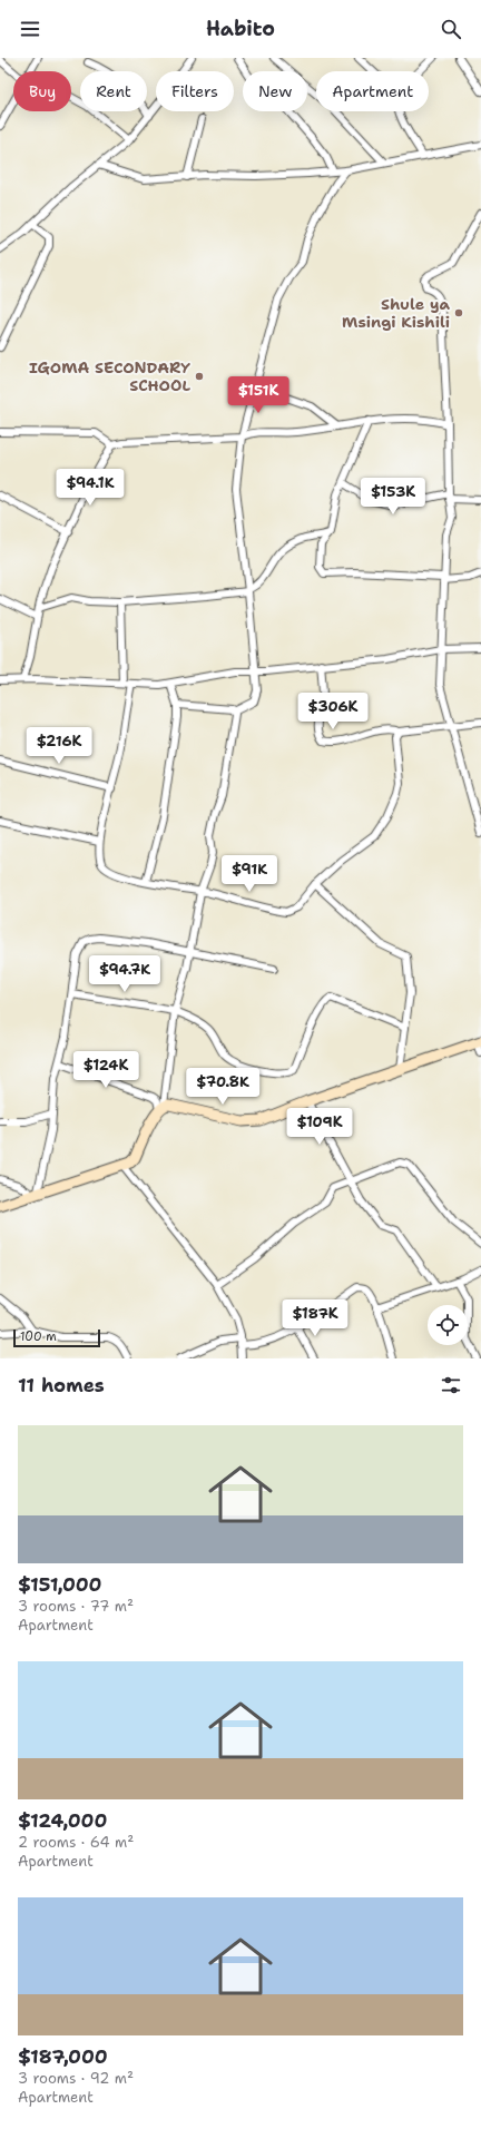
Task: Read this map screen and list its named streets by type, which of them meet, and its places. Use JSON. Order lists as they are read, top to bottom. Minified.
{"places":["Shule ya Msingi Kishili","IGOMA SECONDARY SCHOOL"],"scale_bar":"100 m","page":{"header":"Habito","chip":["Buy","Rent","Filters","New","Apartment"],"price":["$151K","$94.1K","$153K","$306K","$216K","$91K","$94.7K","$124K","$70.8K","$109K","$187K"],"scale":"100 m","heading":"11 homes","list":[{"name":"$151,000","note":"3 rooms · 77 m² · Apartment"},{"name":"$124,000","note":"2 rooms · 64 m² · Apartment"},{"name":"$187,000","note":"3 rooms · 92 m² · Apartment"}]}}
